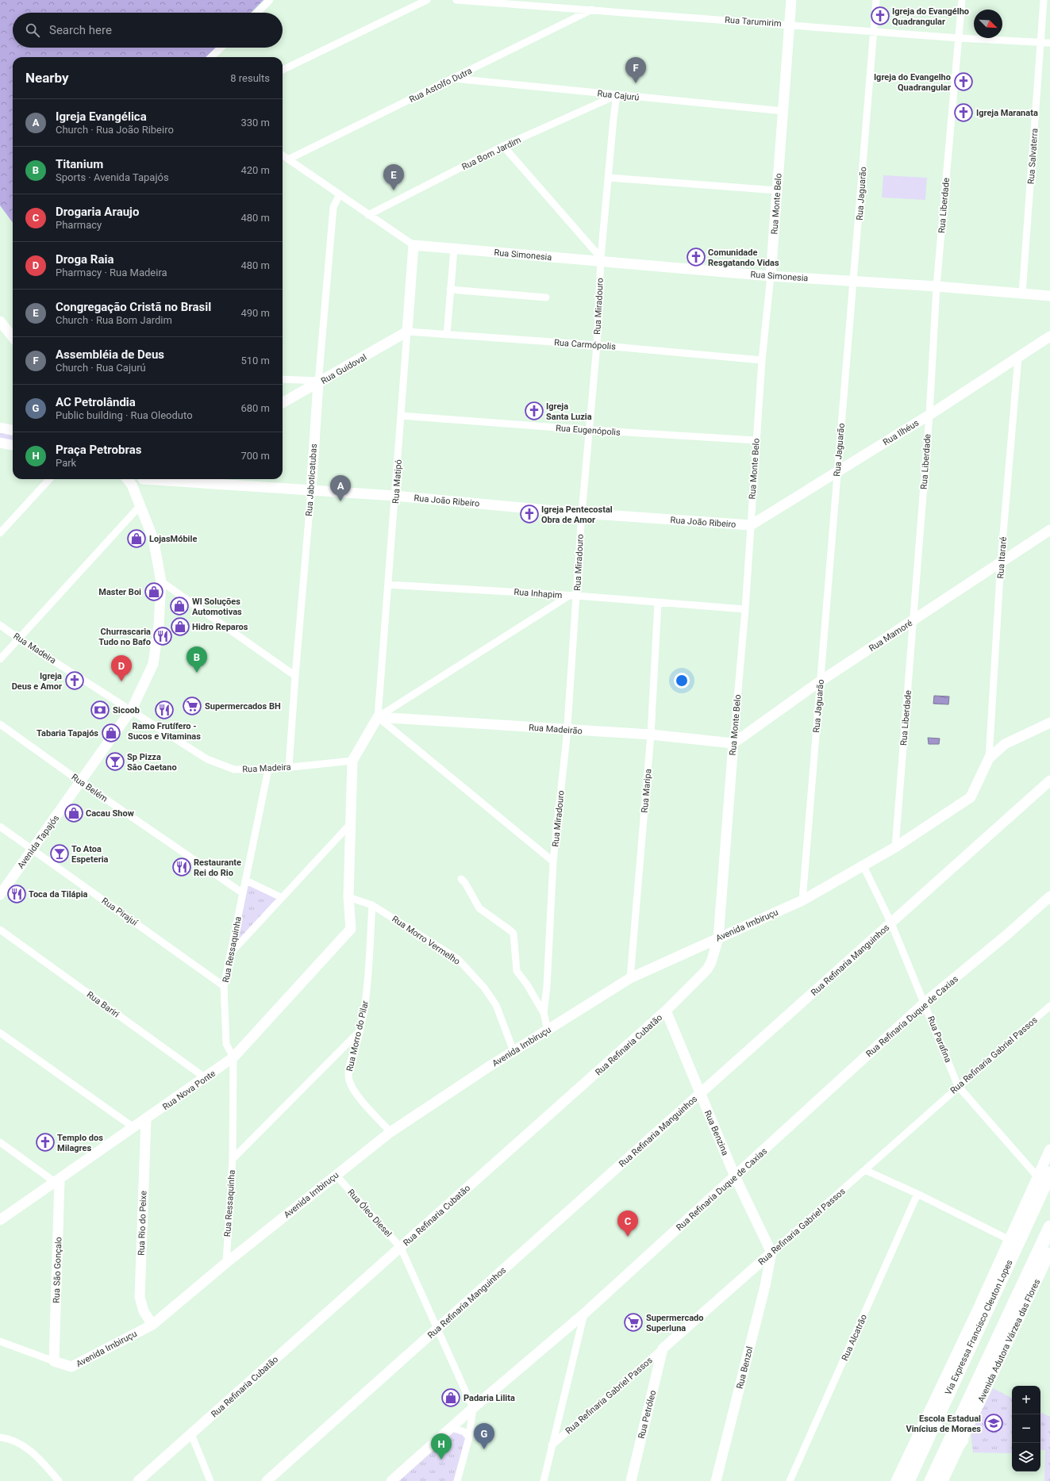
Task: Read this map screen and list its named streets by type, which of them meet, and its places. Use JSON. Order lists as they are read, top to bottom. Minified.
{"streets":{"highway":["Via Expressa Francisco Cleuton Lopes"],"street":["Rua Tarumirim","Rua Astolfo Dutra","Rua Cajurú","Rua Bom Jardim","Rua Salvaterra","Rua Jaguarão","Rua Monte Belo","Rua Liberdade","Rua Simonesia","Rua Miradouro","Rua Carmópolis","Rua Guidoval","Rua Eugenópolis","Rua Ilhéus","Rua Jaboticatubas","Rua Matipó","Rua João Ribeiro","Rua Itararé","Rua Inhapim","Rua Mamoré","Rua Madeira","Rua Madeirão","Rua Belém","Rua Maripa","Avenida Tapajós","Rua Pirajuí","Avenida Imbiruçu","Rua Morro Vermelho","Rua Ressaquinha","Rua Refinaria Manguinhos","Rua Bariri","Rua Refinaria Duque de Caxias","Rua Morro do Pilar","Rua Parafina","Rua Refinaria Cubatão","Rua Refinaria Gabriel Passos","Rua Nova Ponte","Rua Benzina","Rua Óleo Diesel","Rua Rio do Peixe","Rua São Gonçalo","Rua Alcatrão","Avenida Adutora Várzea das Flores","Rua Benzol","Rua Petróleo"]},"crossings":[["Rua Tarumirim","Rua Astolfo Dutra"],["Rua Tarumirim","Rua Salvaterra"],["Rua Tarumirim","Rua Jaguarão"],["Rua Tarumirim","Rua Monte Belo"],["Rua Tarumirim","Rua Liberdade"],["Rua Astolfo Dutra","Rua Cajurú"],["Rua Cajurú","Rua Bom Jardim"],["Rua Cajurú","Rua Monte Belo"],["Rua Cajurú","Rua Miradouro"],["Rua Bom Jardim","Rua Miradouro"],["Rua Salvaterra","Rua Simonesia"],["Rua Jaguarão","Rua Simonesia"],["Rua Jaguarão","Rua Ilhéus"],["Rua Jaguarão","Rua Mamoré"],["Rua Jaguarão","Avenida Imbiruçu"],["Rua Monte Belo","Rua Simonesia"],["Rua Monte Belo","Rua Carmópolis"],["Rua Monte Belo","Rua Eugenópolis"],["Rua Monte Belo","Rua Ilhéus"],["Rua Monte Belo","Rua João Ribeiro"],["Rua Monte Belo","Rua Inhapim"],["Rua Monte Belo","Rua Mamoré"],["Rua Monte Belo","Rua Madeirão"],["Rua Monte Belo","Avenida Imbiruçu"],["Rua Monte Belo","Rua Refinaria Cubatão"],["Rua Liberdade","Rua Simonesia"],["Rua Liberdade","Rua Ilhéus"],["Rua Liberdade","Rua Mamoré"],["Rua Liberdade","Avenida Imbiruçu"],["Rua Simonesia","Rua Miradouro"],["Rua Simonesia","Rua Matipó"],["Rua Miradouro","Rua Carmópolis"],["Rua Miradouro","Rua Eugenópolis"],["Rua Miradouro","Rua João Ribeiro"],["Rua Miradouro","Rua Inhapim"],["Rua Miradouro","Rua Madeirão"],["Rua Miradouro","Avenida Imbiruçu"],["Rua Carmópolis","Rua Guidoval"],["Rua Carmópolis","Rua Matipó"],["Rua Guidoval","Rua Jaboticatubas"],["Rua Guidoval","Rua Matipó"],["Rua Eugenópolis","Rua Matipó"],["Rua Ilhéus","Rua João Ribeiro"],["Rua Ilhéus","Rua Itararé"],["Rua Jaboticatubas","Rua João Ribeiro"],["Rua Jaboticatubas","Rua Madeira"],["Rua Matipó","Rua João Ribeiro"],["Rua Matipó","Rua Inhapim"],["Rua Matipó","Rua Madeirão"],["Rua Itararé","Rua Mamoré"],["Rua Itararé","Avenida Imbiruçu"],["Rua Inhapim","Rua Maripa"],["Rua Mamoré","Rua Madeirão"],["Rua Madeira","Avenida Tapajós"],["Rua Madeira","Rua Ressaquinha"],["Rua Madeirão","Rua Maripa"],["Rua Belém","Avenida Tapajós"],["Rua Belém","Rua Ressaquinha"],["Rua Maripa","Avenida Imbiruçu"],["Avenida Tapajós","Rua Pirajuí"],["Rua Pirajuí","Rua Ressaquinha"],["Avenida Imbiruçu","Rua Morro Vermelho"],["Avenida Imbiruçu","Rua Ressaquinha"],["Avenida Imbiruçu","Rua Morro do Pilar"],["Avenida Imbiruçu","Rua Parafina"],["Avenida Imbiruçu","Rua Refinaria Cubatão"],["Avenida Imbiruçu","Rua Óleo Diesel"],["Avenida Imbiruçu","Rua Rio do Peixe"],["Avenida Imbiruçu","Rua São Gonçalo"],["Rua Morro Vermelho","Rua Morro do Pilar"],["Rua Morro Vermelho","Rua Nova Ponte"],["Rua Ressaquinha","Rua Nova Ponte"],["Rua Refinaria Manguinhos","Rua Parafina"],["Rua Refinaria Manguinhos","Rua Benzina"],["Rua Refinaria Manguinhos","Rua Óleo Diesel"],["Rua Bariri","Rua Nova Ponte"],["Rua Refinaria Duque de Caxias","Rua Parafina"],["Rua Refinaria Duque de Caxias","Rua Benzina"],["Rua Refinaria Duque de Caxias","Rua Óleo Diesel"],["Rua Parafina","Rua Refinaria Gabriel Passos"],["Rua Parafina","Via Expressa Francisco Cleuton Lopes"],["Rua Refinaria Cubatão","Rua Benzina"],["Rua Refinaria Cubatão","Rua Óleo Diesel"],["Rua Refinaria Gabriel Passos","Rua Benzina"],["Rua Refinaria Gabriel Passos","Rua Benzol"],["Rua Refinaria Gabriel Passos","Rua Petróleo"],["Rua Nova Ponte","Rua Rio do Peixe"],["Rua Nova Ponte","Rua São Gonçalo"],["Rua Benzina","Rua Benzol"]],"places":{"church":["Igreja do Evangélho Quadrangular","Igreja do Evangelho Quadrangular","Igreja Maranata","Comunidade Resgatando Vidas","Igreja Santa Luzia","Igreja Pentecostal Obra de Amor","Igreja Deus e Amor","Templo dos Milagres"],"shop":["LojasMóbile","Master Boi","Wl Soluções Automotivas","Hidro Reparos","Tabaria Tapajós","Cacau Show","Padaria Lilita"],"restaurant":["Churrascaria Tudo no Bafo","Ramo Frutífero - Sucos e Vitaminas","Restaurante Rei do Rio","Toca da Tilápia"],"supermarket":["Supermercados BH","Supermercado Superluna"],"bank":["Sicoob"],"bar":["Sp Pizza São Caetano","To Atoa Espeteria"],"school or university":["Escola Estadual Vinícius de Moraes"]},"north":"bottom right","page":{"search":"Search here","pins":["F","E","A","B","D","C","G","H"],"heading":["Nearby","8 results"],"list":[{"mark":"A","name":"Igreja Evangélica","note":"Church · Rua João Ribeiro","value":"330 m"},{"mark":"B","name":"Titanium","note":"Sports · Avenida Tapajós","value":"420 m"},{"mark":"C","name":"Drogaria Araujo","note":"Pharmacy","value":"480 m"},{"mark":"D","name":"Droga Raia","note":"Pharmacy · Rua Madeira","value":"480 m"},{"mark":"E","name":"Congregação Cristã no Brasil","note":"Church · Rua Bom Jardim","value":"490 m"},{"mark":"F","name":"Assembléia de Deus","note":"Church · Rua Cajurú","value":"510 m"},{"mark":"G","name":"AC Petrolândia","note":"Public building · Rua Oleoduto","value":"680 m"},{"mark":"H","name":"Praça Petrobras","note":"Park","value":"700 m"}],"map_buttons":["+","−"]}}
